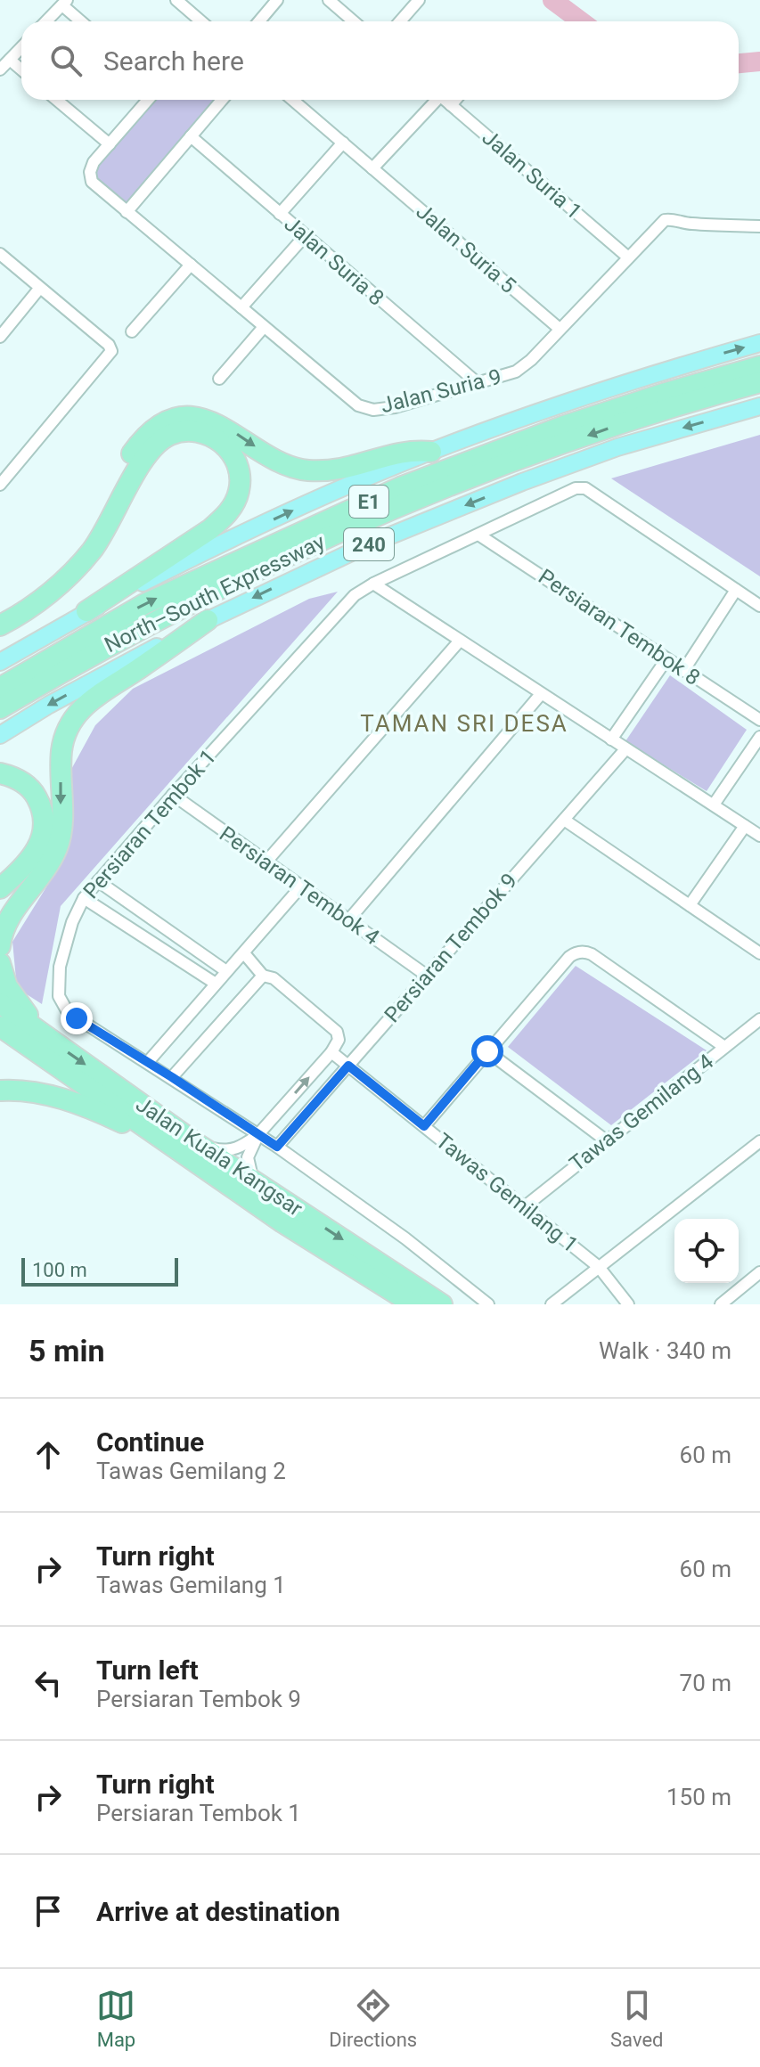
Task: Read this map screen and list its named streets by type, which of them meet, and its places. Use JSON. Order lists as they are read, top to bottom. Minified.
{"streets":{"highway":["E1","North–South Expressway","Jalan Kuala Kangsar"],"main road":["240"],"street":["Jalan Suria 1","Jalan Suria 5","Jalan Suria 8","Jalan Suria 9","Persiaran Tembok 8","Persiaran Tembok 1","Persiaran Tembok 4","Persiaran Tembok 9","Tawas Gemilang 4","Tawas Gemilang 1"]},"crossings":[["Jalan Suria 1","Jalan Suria 9"],["Jalan Suria 5","Jalan Suria 9"],["Jalan Suria 8","Jalan Suria 9"],["Persiaran Tembok 8","Persiaran Tembok 1"],["Persiaran Tembok 1","Persiaran Tembok 4"],["Persiaran Tembok 1","Persiaran Tembok 9"],["Persiaran Tembok 4","Persiaran Tembok 9"],["Persiaran Tembok 9","Tawas Gemilang 1"],["Tawas Gemilang 4","Tawas Gemilang 1"]],"districts":["TAMAN SRI DESA"],"scale_bar":"100 m","page":{"search":"Search here","scale":"100 m","heading":["5 min","Walk · 340 m"],"list":[["Continue","Tawas Gemilang 2","60 m"],["Turn right","Tawas Gemilang 1","60 m"],["Turn left","Persiaran Tembok 9","70 m"],["Turn right","Persiaran Tembok 1","150 m"],"Arrive at destination"],"nav":["Map","Directions","Saved"]}}
